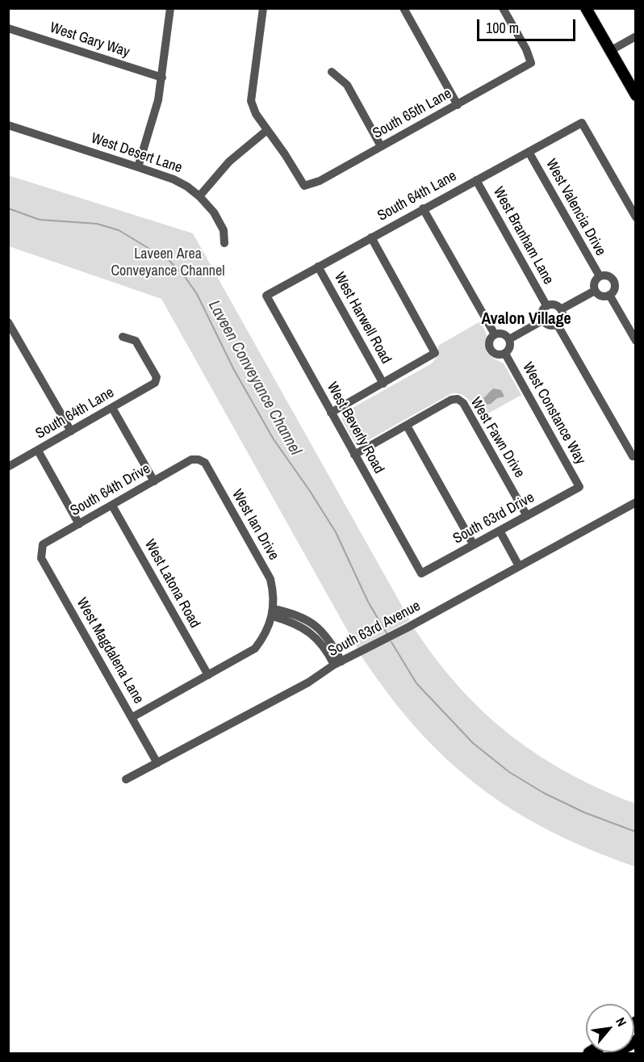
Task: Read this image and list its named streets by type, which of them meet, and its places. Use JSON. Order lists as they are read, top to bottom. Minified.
{"streets":{"street":["West Gary Way","South 65th Lane","West Desert Lane","South 64th Lane","West Valencia Drive","West Branham Lane","West Harwell Road","West Constance Way","West Beverly Road","West Fawn Drive","South 64th Drive","South 63rd Drive","West Ian Drive","West Latona Road","South 63rd Avenue","West Magdalena Lane"]},"crossings":[["South 64th Lane","West Valencia Drive"],["South 64th Lane","West Branham Lane"],["South 64th Lane","West Harwell Road"],["South 64th Lane","West Constance Way"],["South 64th Lane","West Beverly Road"],["West Constance Way","South 63rd Drive"],["West Beverly Road","South 63rd Drive"],["West Fawn Drive","South 63rd Drive"],["South 64th Drive","West Ian Drive"],["South 64th Drive","West Latona Road"],["South 64th Drive","West Magdalena Lane"],["South 63rd Avenue","West Magdalena Lane"]],"districts":["Avalon Village"],"water":["Laveen Conveyance Channel"],"parks":["Laveen Area Conveyance Channel"],"scale_bar":"100 m","north":"top right"}
